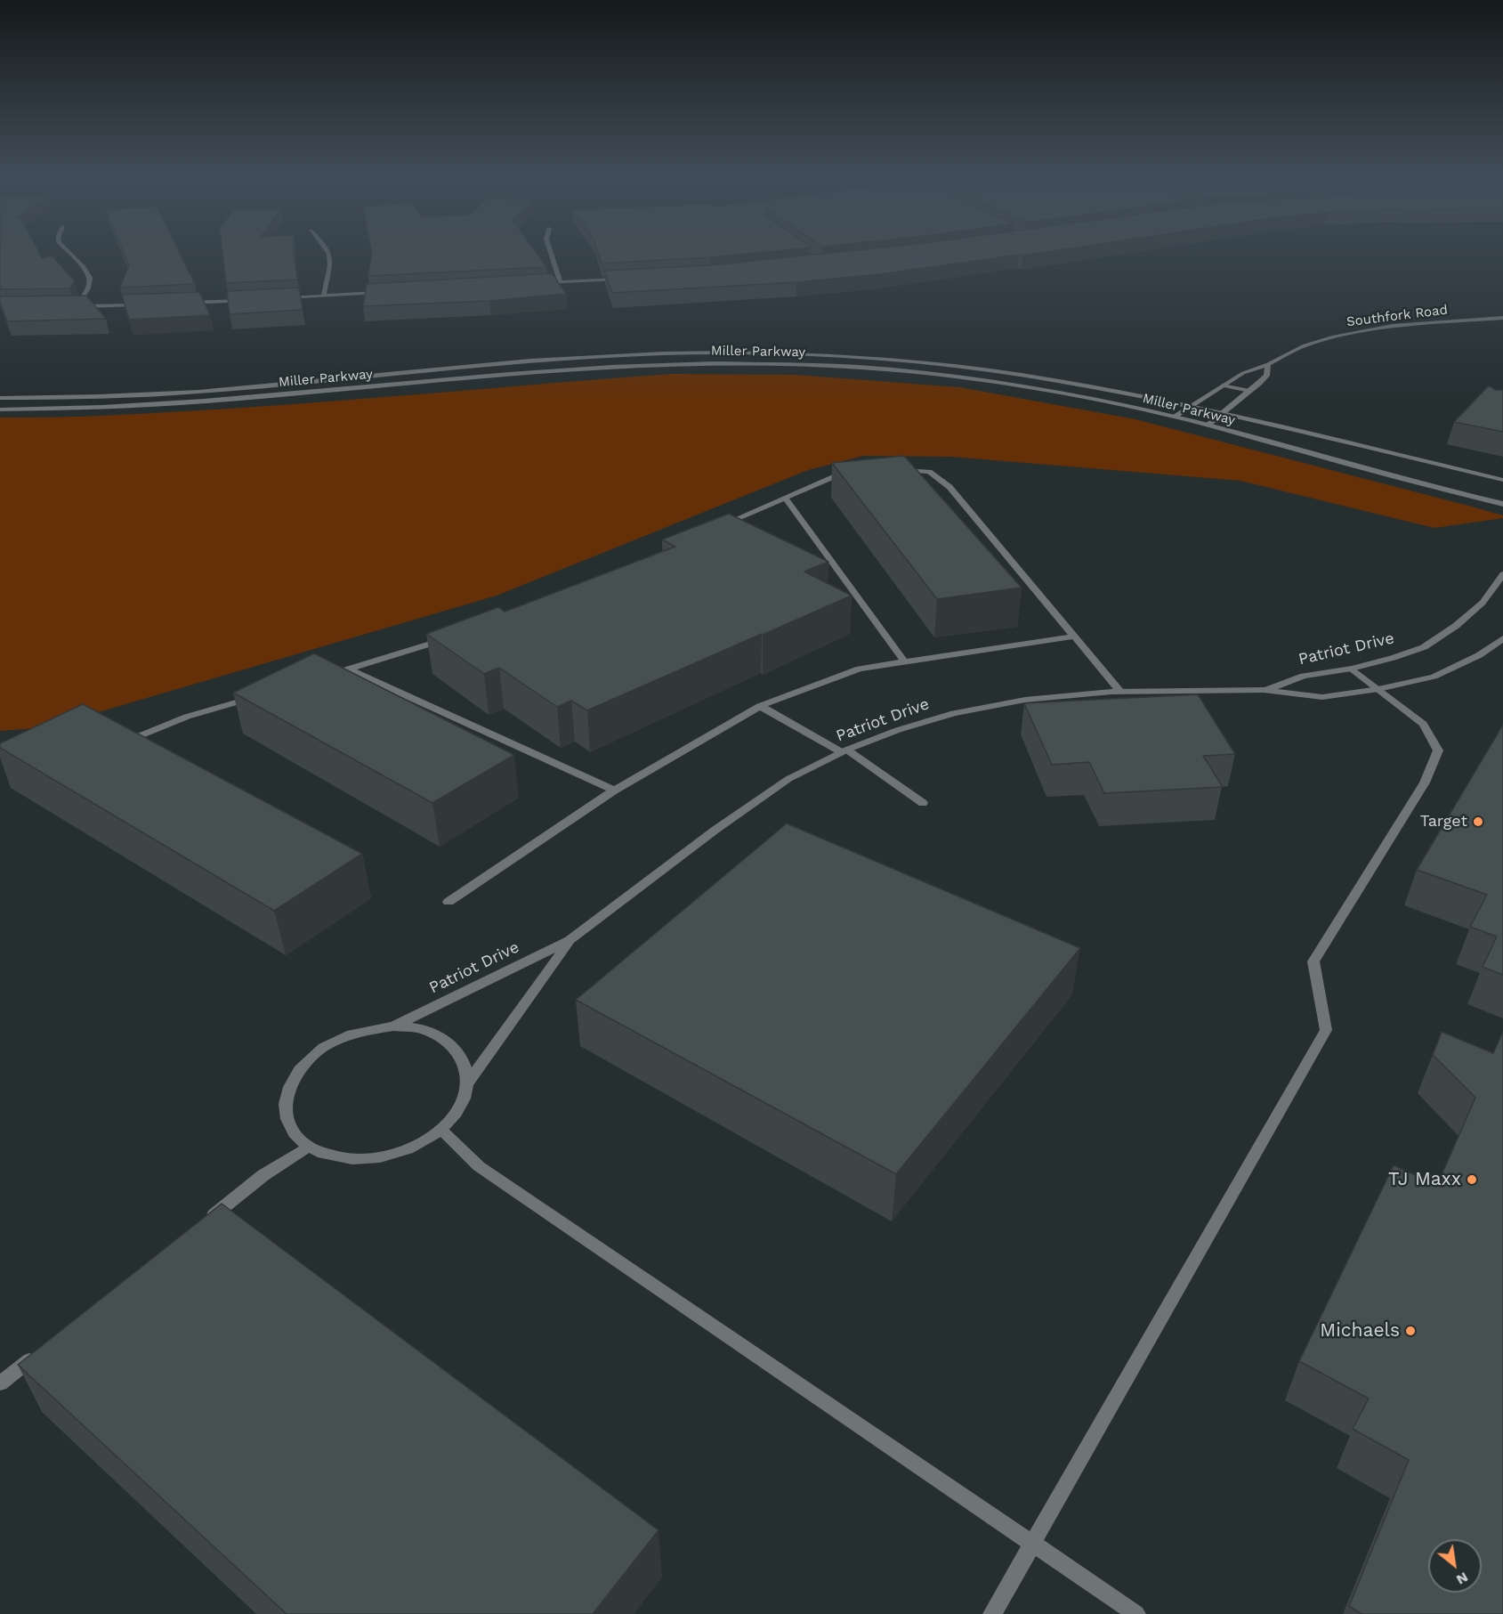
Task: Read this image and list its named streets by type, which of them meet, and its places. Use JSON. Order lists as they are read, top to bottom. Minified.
{"streets":{"street":["Southfork Road","Miller Parkway","Patriot Drive"]},"crossings":[["Southfork Road","Miller Parkway"]],"places":["Target","TJ Maxx","Michaels"],"north":"bottom right"}
